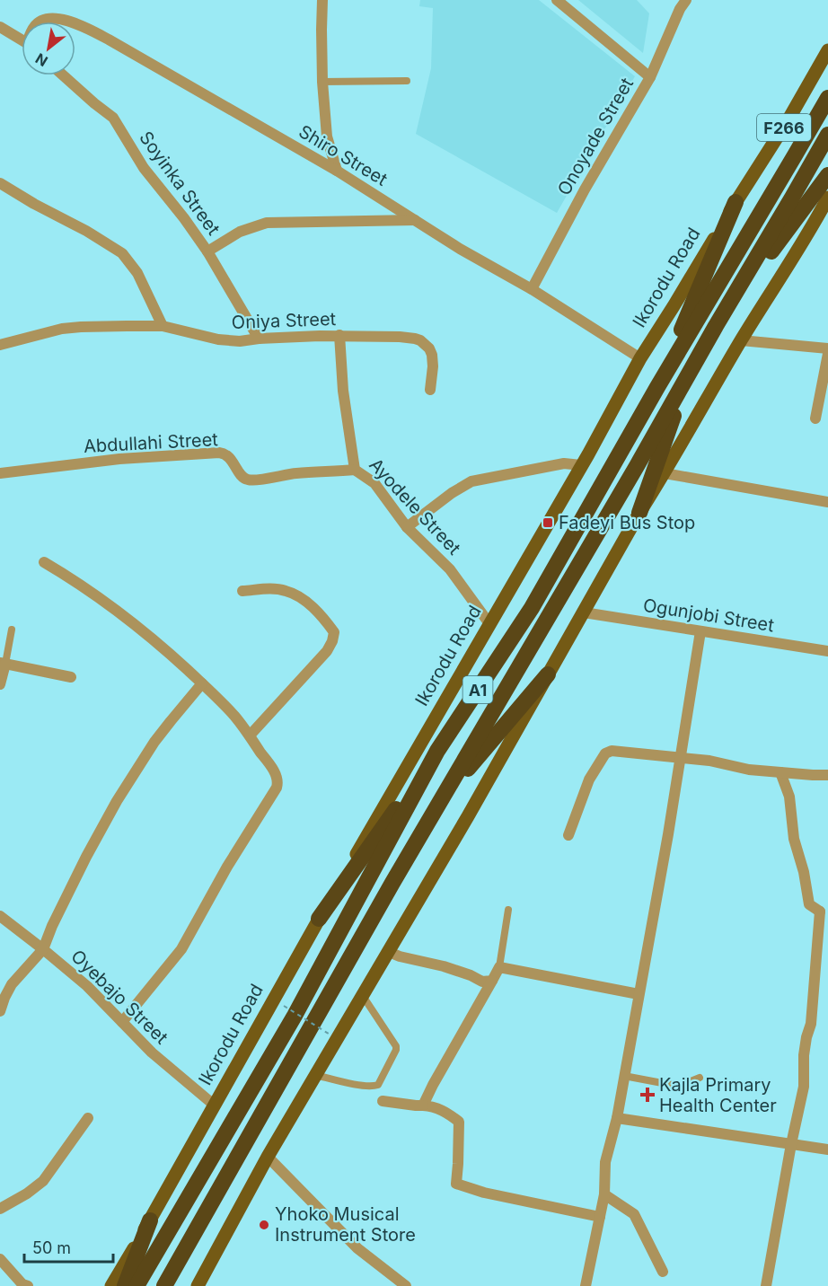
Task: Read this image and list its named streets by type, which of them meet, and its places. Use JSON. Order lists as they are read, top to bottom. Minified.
{"streets":{"highway":["A1"],"main road":["F266","Ikorodu Road"],"street":["Onoyade Street","Shiro Street","Soyinka Street","Oniya Street","Abdullahi Street","Ayodele Street","Ogunjobi Street","Oyebajo Street"]},"crossings":[["Onoyade Street","Shiro Street"],["Shiro Street","Ikorodu Road"],["Soyinka Street","Oniya Street"],["Ikorodu Road","Ayodele Street"],["Ikorodu Road","Oyebajo Street"],["Oniya Street","Ayodele Street"],["Abdullahi Street","Ayodele Street"]],"places":{"transit":["Fadeyi Bus Stop"],"health":["Kajla Primary Health Center"],"other":["Yhoko Musical Instrument Store"]},"scale_bar":"50 m","north":"bottom left"}
